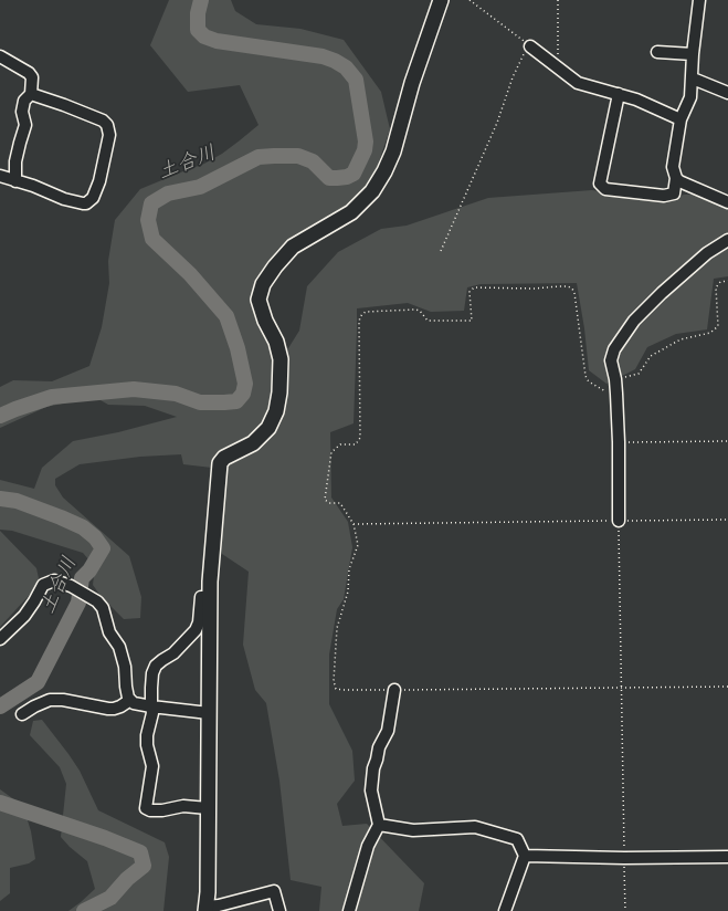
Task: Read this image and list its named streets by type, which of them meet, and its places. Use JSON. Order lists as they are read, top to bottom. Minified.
{"water":["土合川"]}
